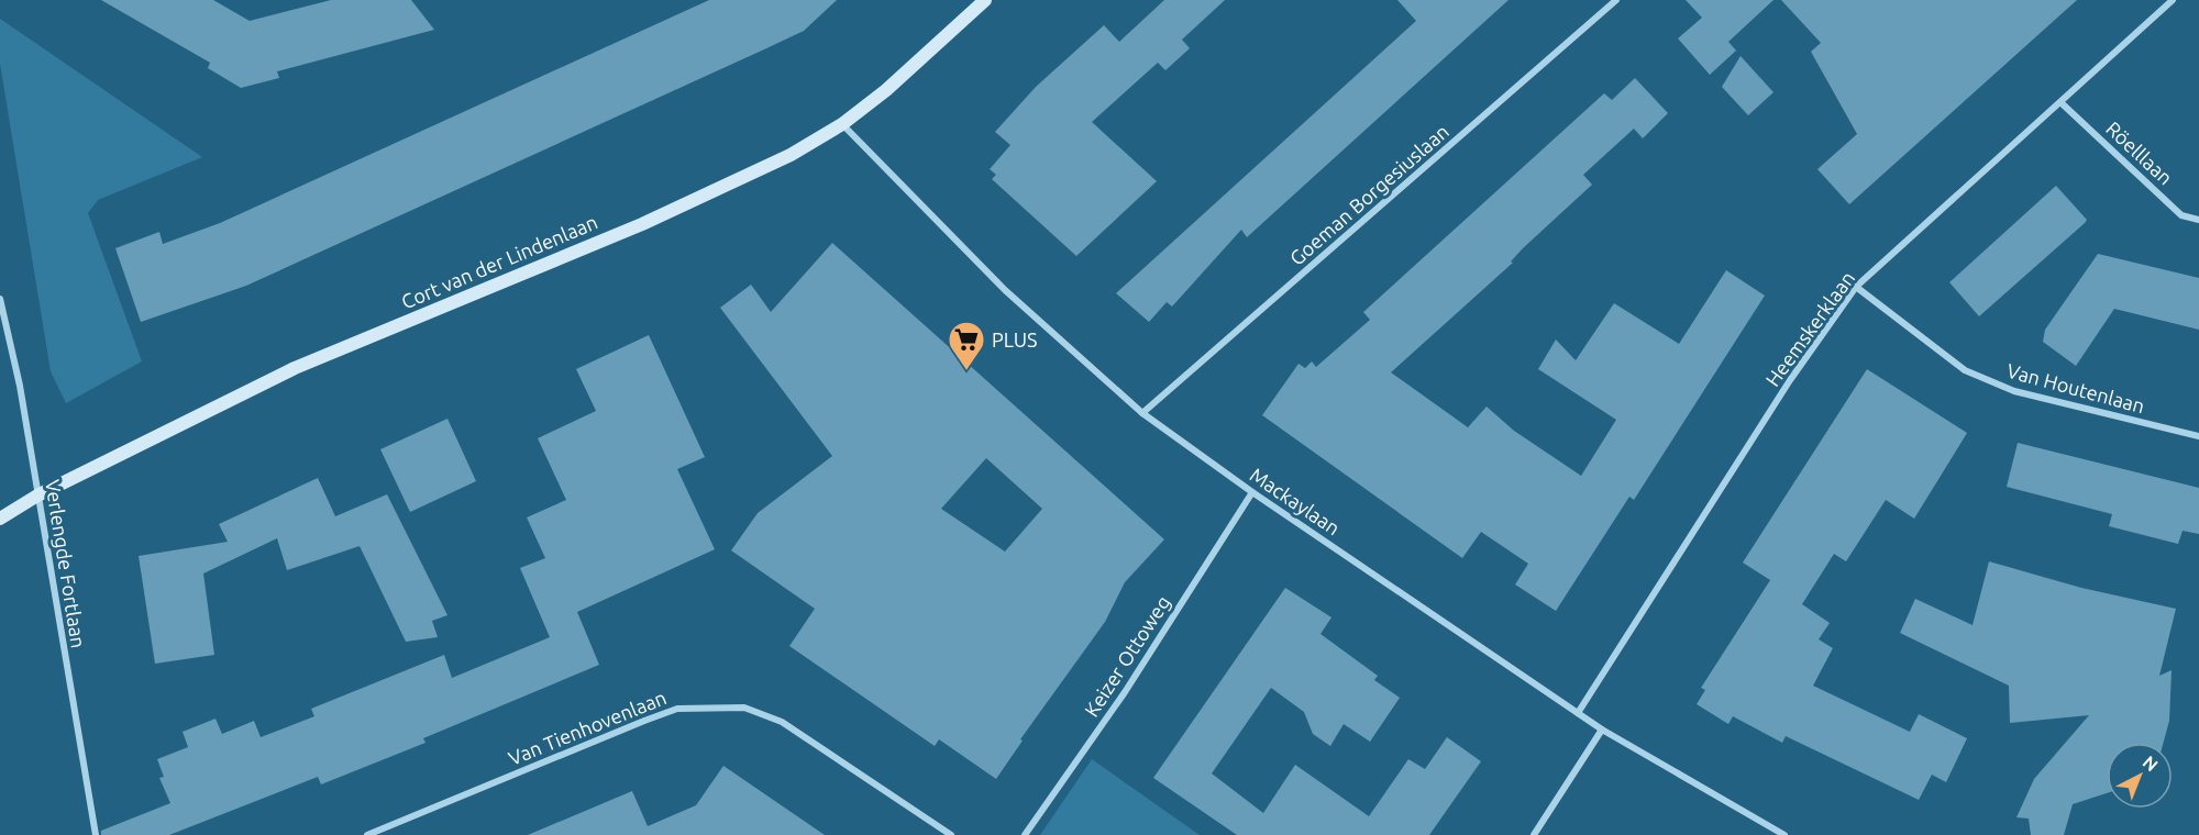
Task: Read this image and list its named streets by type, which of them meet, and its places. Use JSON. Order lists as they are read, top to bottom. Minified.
{"streets":{"main road":["Cort van der Lindenlaan"],"street":["Röelllaan","Goeman Borgesiuslaan","Heemskerklaan","Van Houtenlaan","Mackaylaan","Verlengde Fortlaan","Keizer Ottoweg","Van Tienhovenlaan"]},"crossings":[["Röelllaan","Heemskerklaan"],["Goeman Borgesiuslaan","Mackaylaan"],["Cort van der Lindenlaan","Mackaylaan"],["Cort van der Lindenlaan","Verlengde Fortlaan"],["Heemskerklaan","Van Houtenlaan"],["Heemskerklaan","Mackaylaan"],["Mackaylaan","Keizer Ottoweg"]],"places":{"supermarket":["PLUS"]},"north":"top right"}
